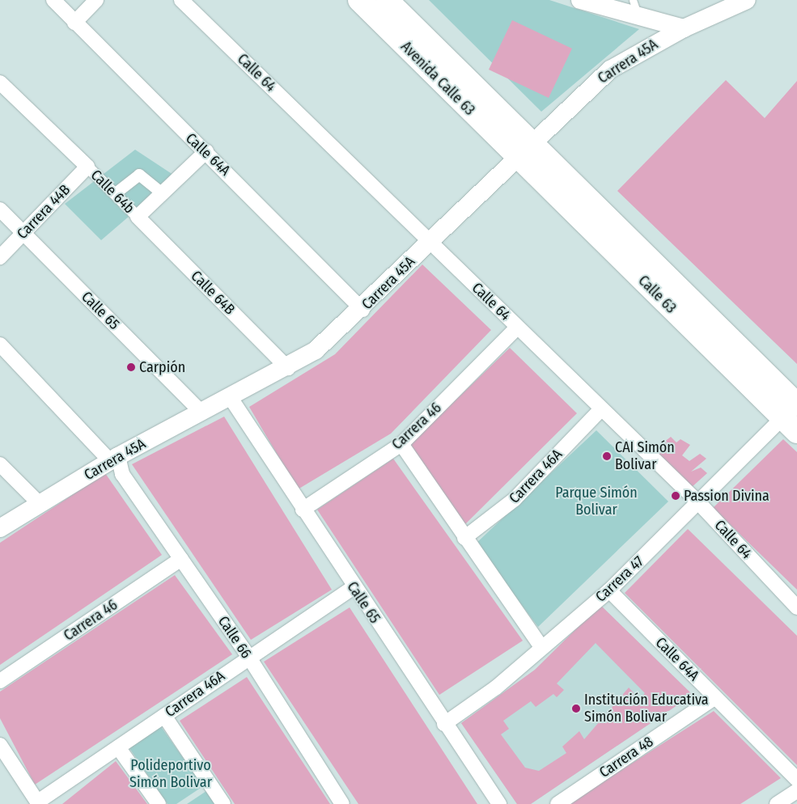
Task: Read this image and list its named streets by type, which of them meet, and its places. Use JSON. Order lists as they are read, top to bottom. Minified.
{"streets":{"main road":["Avenida Calle 63","Calle 63"],"street":["Carrera 45A","Calle 64","Calle 64A","Calle 64b","Carrera 44B","Calle 64B","Calle 65","Carrera 46","Carrera 46A","Carrera 47","Calle 66","Carrera 48"]},"crossings":[["Carrera 45A","Calle 64"],["Carrera 45A","Avenida Calle 63"],["Carrera 45A","Calle 64A"],["Carrera 45A","Calle 64B"],["Carrera 45A","Calle 63"],["Carrera 45A","Calle 65"],["Carrera 45A","Calle 66"],["Calle 64","Carrera 46"],["Calle 64","Carrera 46A"],["Calle 64","Carrera 47"],["Avenida Calle 63","Calle 63"],["Calle 64A","Carrera 47"],["Calle 64A","Carrera 48"],["Calle 64b","Carrera 44B"],["Calle 64b","Calle 64B"],["Carrera 44B","Calle 64B"],["Carrera 44B","Calle 65"],["Calle 63","Carrera 47"],["Calle 65","Carrera 46"],["Calle 65","Carrera 46A"],["Calle 65","Carrera 47"],["Carrera 46","Calle 66"],["Carrera 46A","Calle 66"]],"parks":["Parque Simón Bolivar","Polideportivo Simón Bolivar"],"places":["Carpión","CAI Simón Bolivar","Passion Divina","Institución Educativa Simón Bolivar"]}
